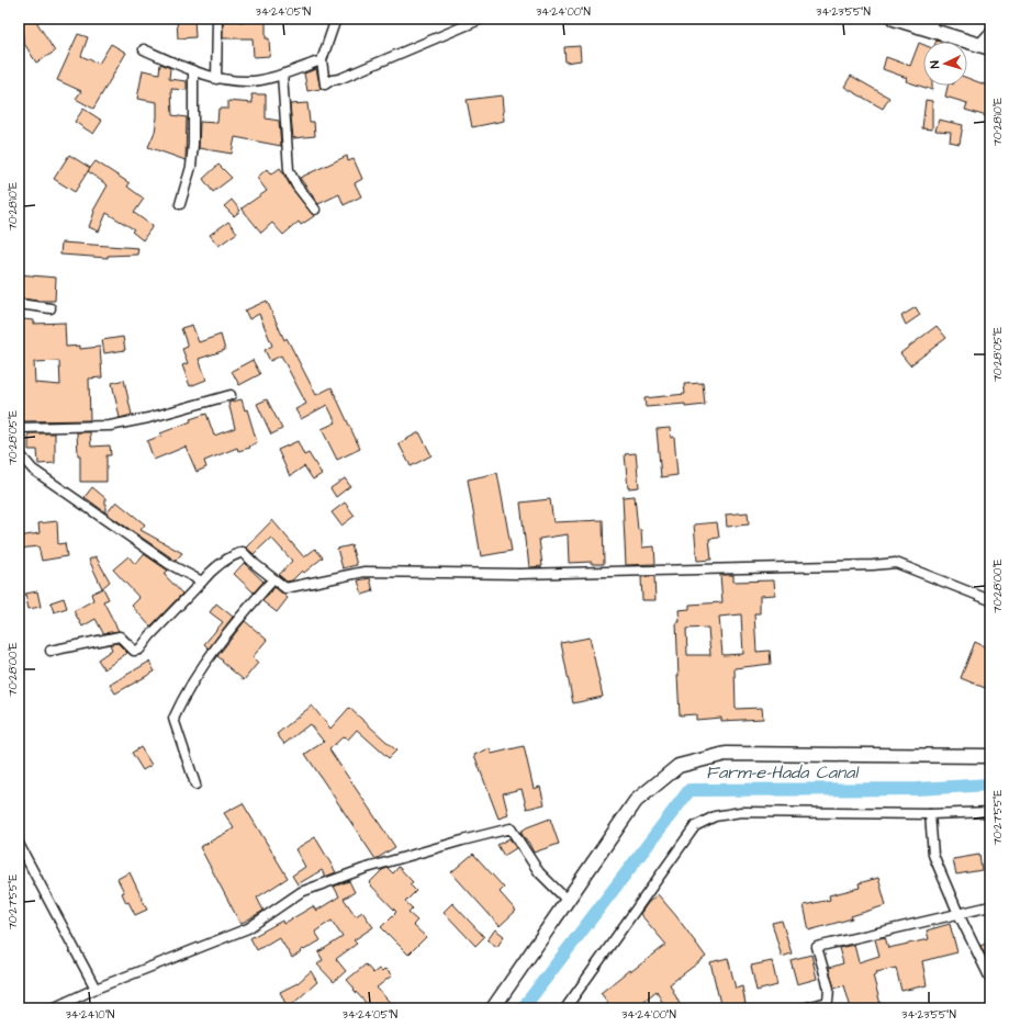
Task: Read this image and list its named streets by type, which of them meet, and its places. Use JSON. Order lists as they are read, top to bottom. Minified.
{"water":["Farm-e-Hada Canal"],"north":"left","coordinates":["34°24'05\"N","34°24'00\"N","34°23'55\"N","70°28'10\"E","70°28'05\"E","70°28'00\"E","70°27'55\"E","34°24'10\"N"]}
